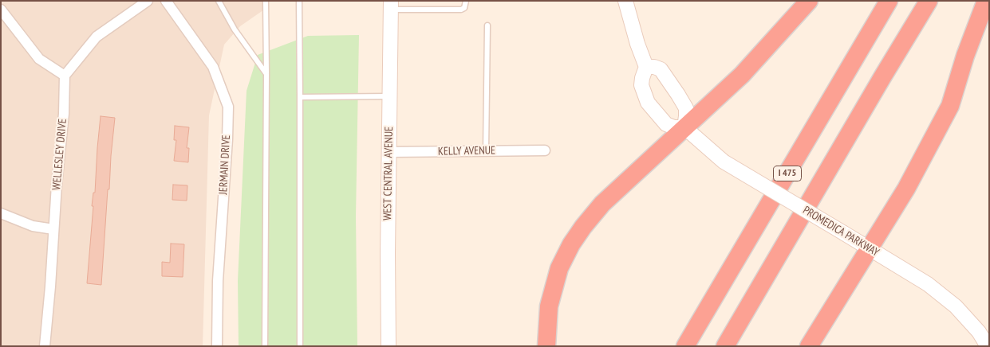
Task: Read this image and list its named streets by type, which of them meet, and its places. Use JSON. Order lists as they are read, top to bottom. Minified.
{"streets":{"highway":["I 475"],"main road":["WEST CENTRAL AVENUE","PROMEDICA PARKWAY"],"street":["KELLY AVENUE","WELLESLEY DRIVE","JERMAIN DRIVE"]},"crossings":[["KELLY AVENUE","WEST CENTRAL AVENUE"]]}
